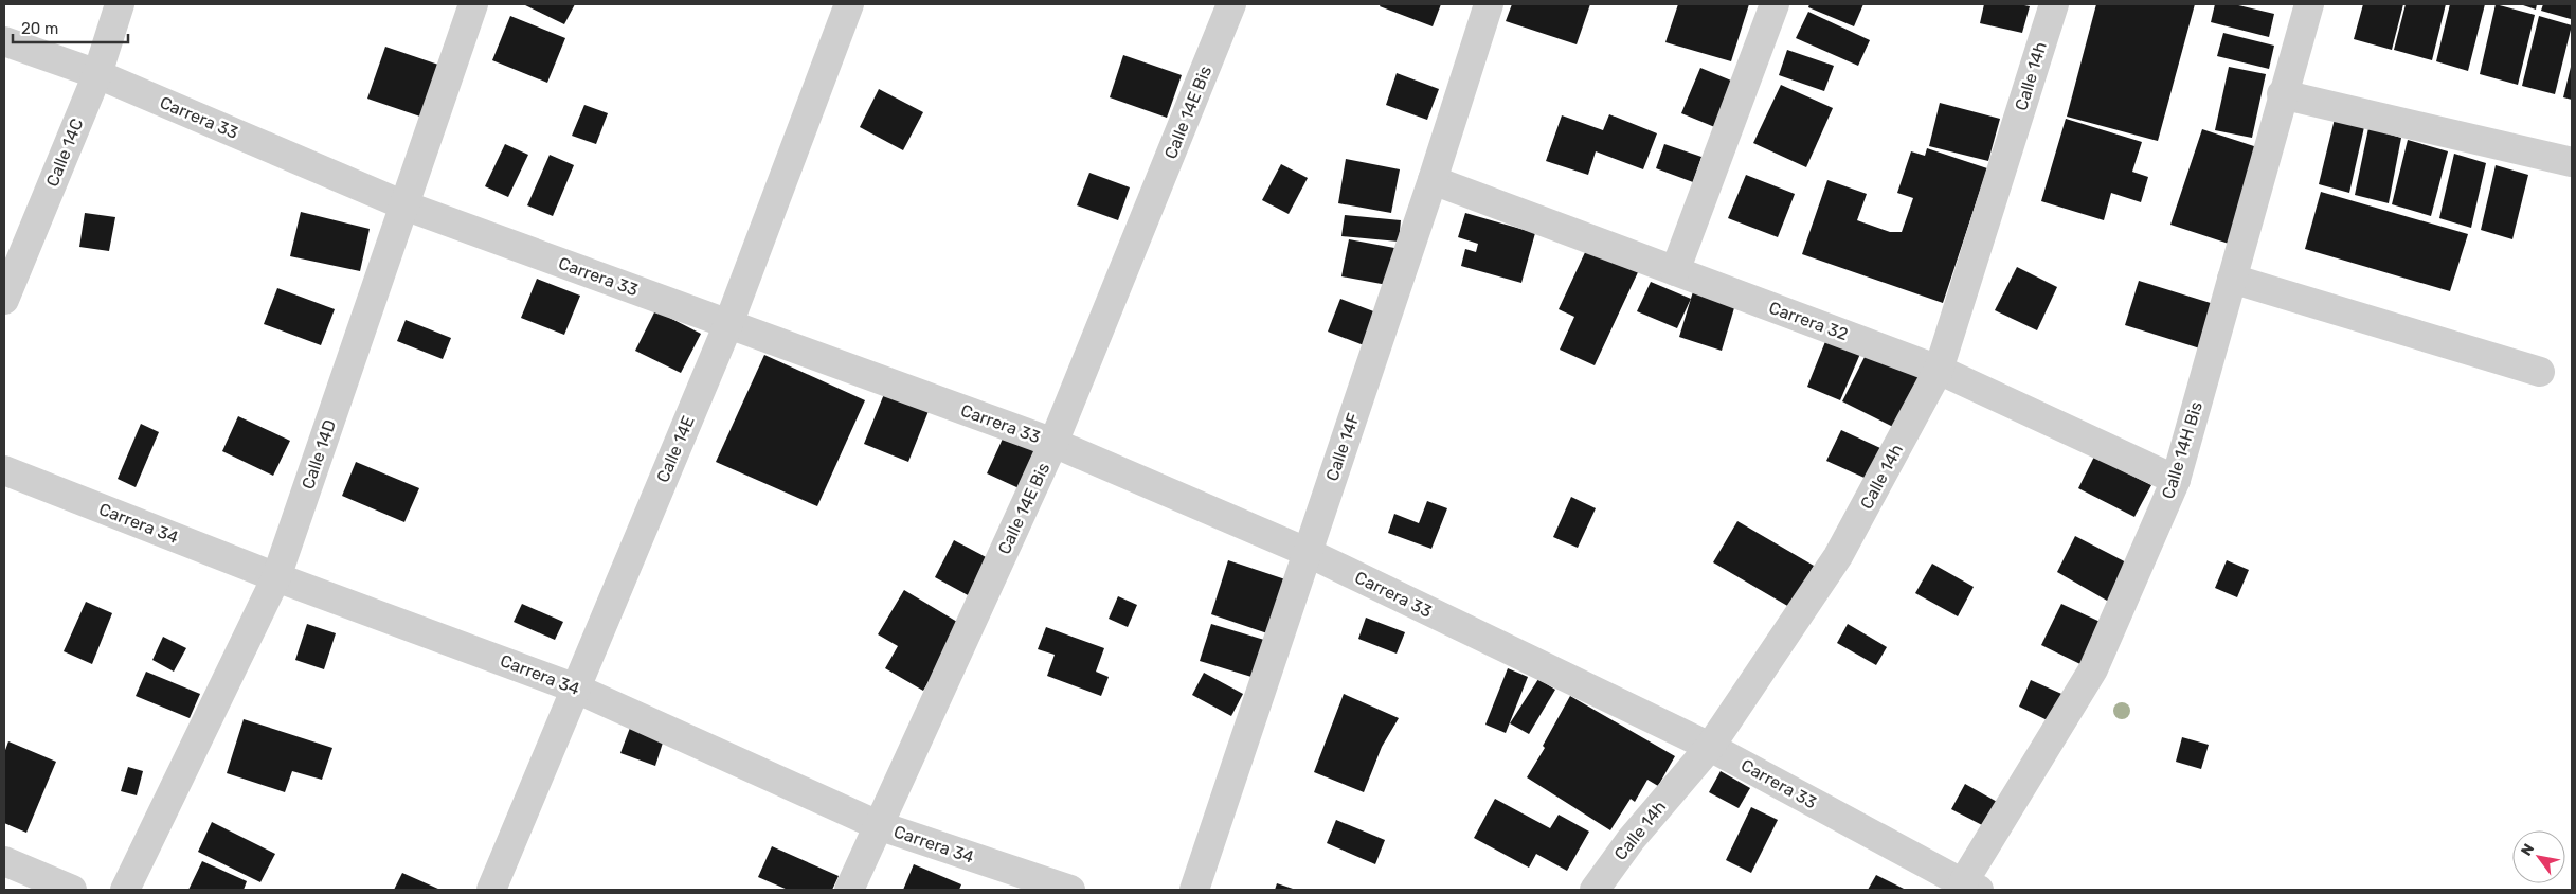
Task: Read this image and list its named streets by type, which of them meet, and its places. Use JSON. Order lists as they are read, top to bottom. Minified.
{"streets":{"street":["Calle 14h","Calle 14E Bis","Carrera 33","Calle 14C","Carrera 32","Calle 14F","Calle 14E","Calle 14H Bis","Calle 14D","Carrera 34"]},"crossings":[["Calle 14h","Carrera 33"],["Calle 14h","Carrera 32"],["Calle 14E Bis","Carrera 33"],["Calle 14E Bis","Carrera 34"],["Carrera 33","Calle 14C"],["Carrera 33","Calle 14F"],["Carrera 33","Calle 14E"],["Carrera 33","Calle 14H Bis"],["Carrera 33","Calle 14D"],["Carrera 32","Calle 14F"],["Carrera 32","Calle 14H Bis"],["Calle 14E","Carrera 34"],["Calle 14D","Carrera 34"]],"scale_bar":"20 m","north":"top left"}
